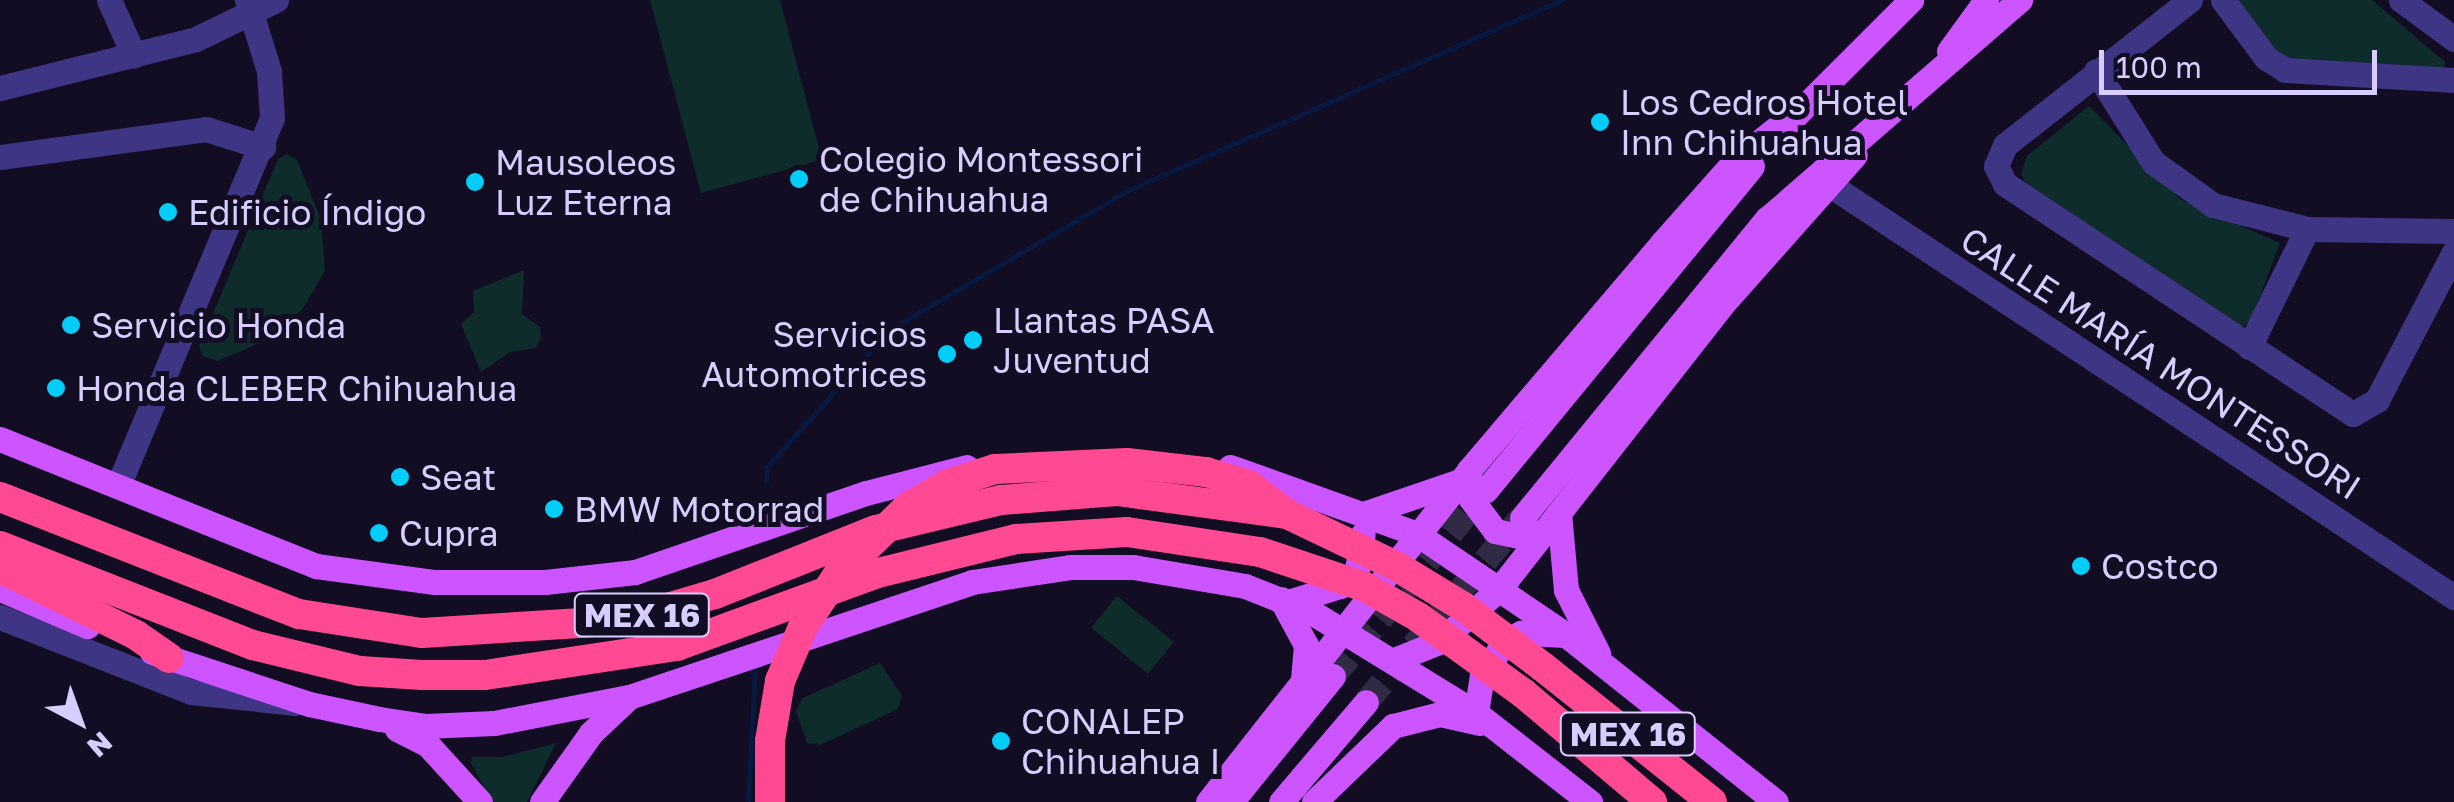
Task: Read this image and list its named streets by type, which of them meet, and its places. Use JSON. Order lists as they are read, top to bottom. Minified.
{"streets":{"highway":["MEX 16"],"street":["CALLE MARÍA MONTESSORI"]},"places":["Los Cedros Hotel Inn Chihuahua","Colegio Montessori de Chihuahua","Mausoleos Luz Eterna","Edificio Índigo","Servicio Honda","Llantas PASA Juventud","Servicios Automotrices","Honda CLEBER Chihuahua","Seat","BMW Motorrad","Cupra","Costco","CONALEP Chihuahua I"],"scale_bar":"100 m","north":"bottom right"}
